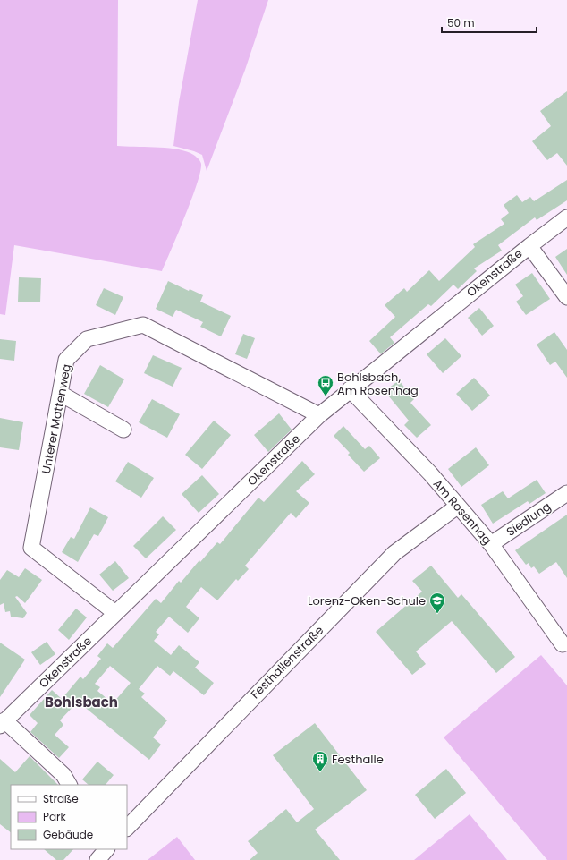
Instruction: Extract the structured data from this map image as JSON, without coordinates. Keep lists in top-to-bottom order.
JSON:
{
  "streets": {
    "street": [
      "Okenstraße",
      "Unterer Mattenweg",
      "Am Rosenhag",
      "Siedlung",
      "Festhallenstraße"
    ]
  },
  "crossings": [
    ["Okenstraße", "Unterer Mattenweg"],
    ["Okenstraße", "Am Rosenhag"],
    ["Am Rosenhag", "Siedlung"],
    ["Am Rosenhag", "Festhallenstraße"]
  ],
  "districts": ["Bohlsbach"],
  "places": {
    "bus stop": ["Bohlsbach, Am Rosenhag"],
    "school or university": ["Lorenz-Oken-Schule"],
    "building": ["Festhalle"]
  },
  "legend": ["Straße", "Park", "Gebäude"],
  "scale_bar": "50 m"
}
